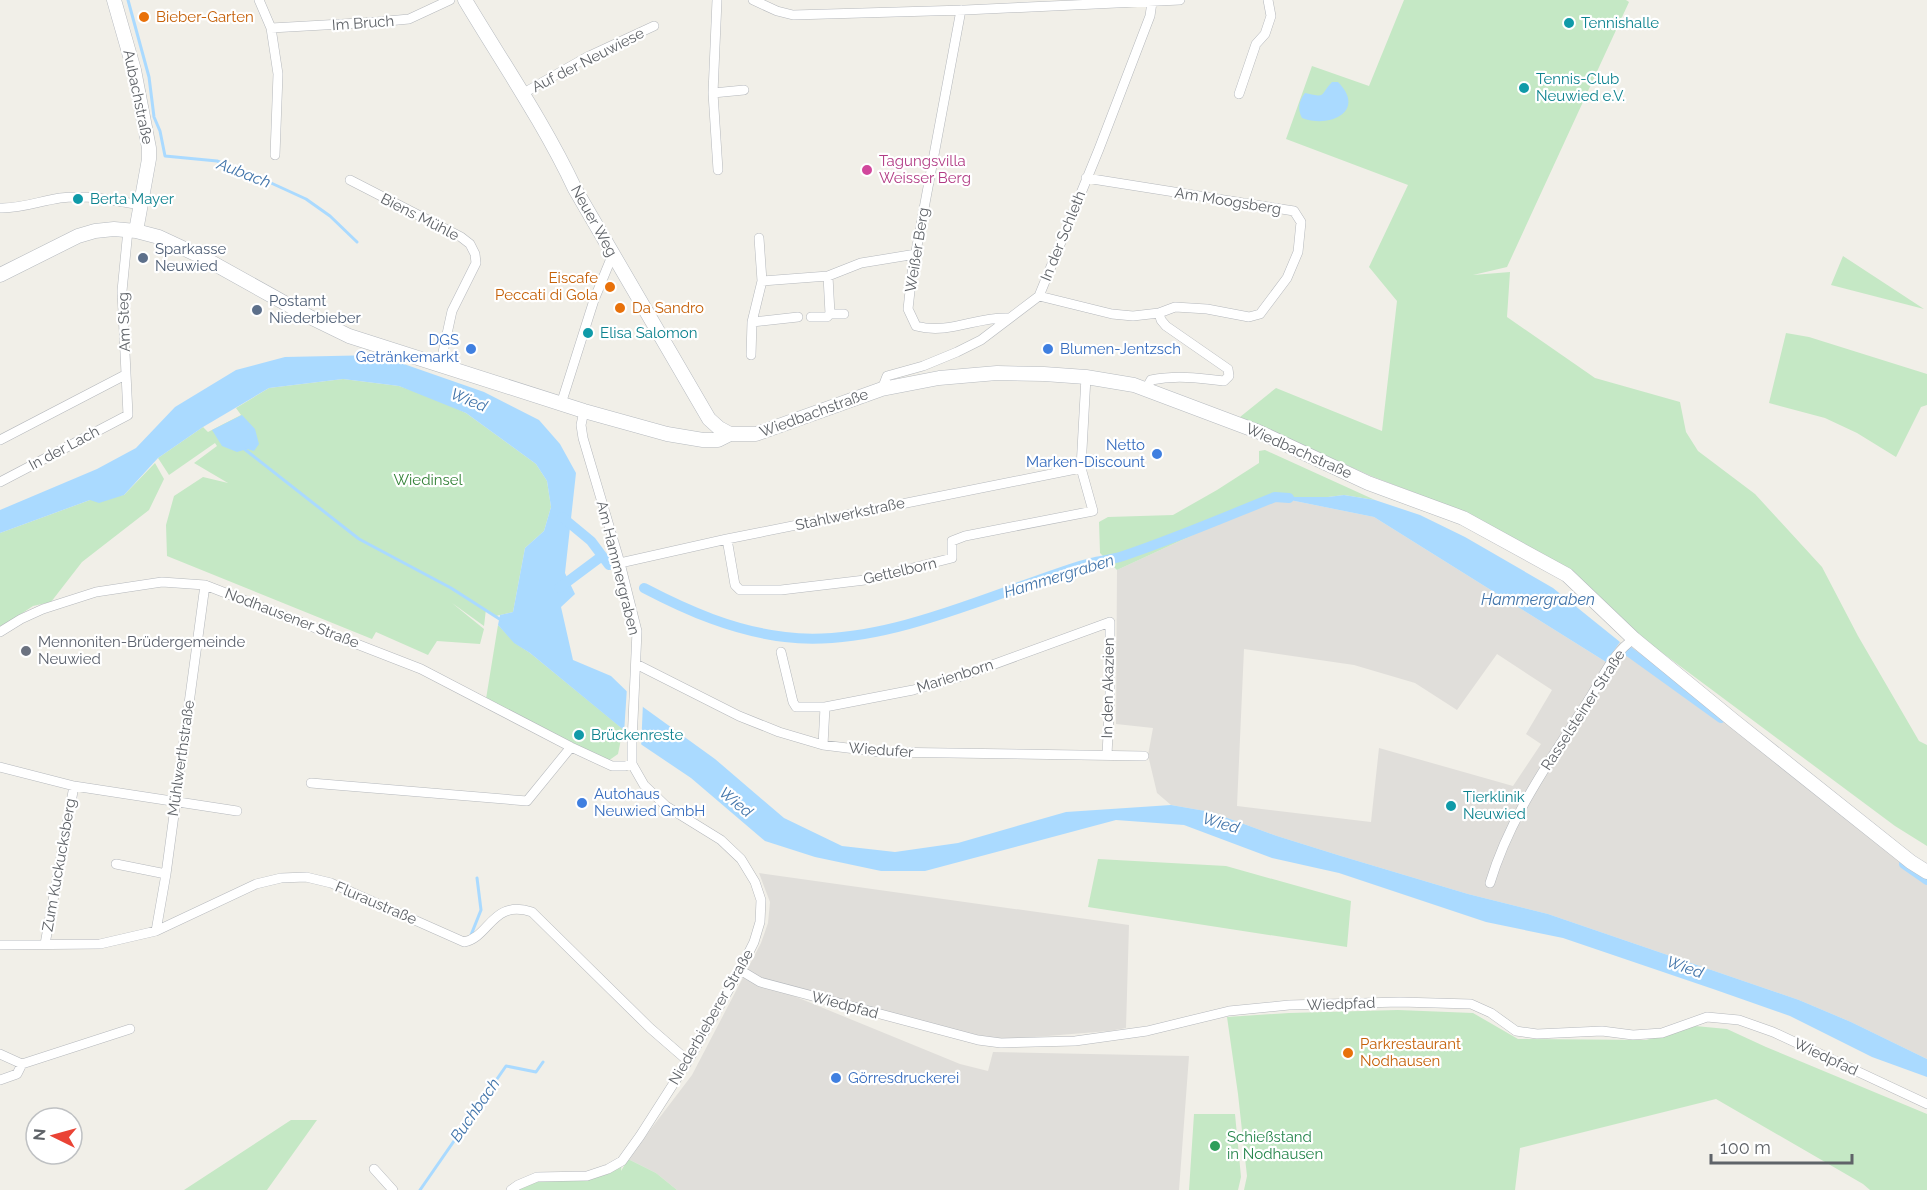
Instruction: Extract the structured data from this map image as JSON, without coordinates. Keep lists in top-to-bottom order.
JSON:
{
  "streets": {
    "main road": ["Aubachstraße", "Neuer Weg", "Wiedbachstraße"],
    "street": [
      "Im Bruch",
      "Auf der Neuwiese",
      "Am Moogsberg",
      "Biens Mühle",
      "In der Schleth",
      "Weißer Berg",
      "Am Steg",
      "In der Lach",
      "Stahlwerkstraße",
      "Am Hammergraben",
      "Gettelborn",
      "Nodhausener Straße",
      "Marienborn",
      "In den Akazien",
      "Rasselsteiner Straße",
      "Wiedufer",
      "Mühlwerthstraße",
      "Zum Kuckucksberg",
      "Fluraustraße",
      "Wiedpfad",
      "Niederbieberer Straße"
    ]
  },
  "crossings": [
    ["Auf der Neuwiese", "Neuer Weg"],
    ["Aubachstraße", "Am Steg"],
    ["Aubachstraße", "Wiedbachstraße"],
    ["Am Moogsberg", "In der Schleth"],
    ["Biens Mühle", "Wiedbachstraße"],
    ["Neuer Weg", "Wiedbachstraße"],
    ["In der Schleth", "Weißer Berg"],
    ["In der Schleth", "Wiedbachstraße"],
    ["Am Steg", "Wiedbachstraße"],
    ["Am Steg", "In der Lach"],
    ["Wiedbachstraße", "Am Hammergraben"],
    ["Wiedbachstraße", "Rasselsteiner Straße"],
    ["Stahlwerkstraße", "Am Hammergraben"],
    ["Stahlwerkstraße", "Gettelborn"],
    ["Am Hammergraben", "Nodhausener Straße"],
    ["Am Hammergraben", "Wiedufer"],
    ["Am Hammergraben", "Niederbieberer Straße"],
    ["Nodhausener Straße", "Mühlwerthstraße"],
    ["Nodhausener Straße", "Niederbieberer Straße"],
    ["Marienborn", "In den Akazien"],
    ["In den Akazien", "Wiedufer"],
    ["Mühlwerthstraße", "Fluraustraße"],
    ["Zum Kuckucksberg", "Fluraustraße"],
    ["Fluraustraße", "Niederbieberer Straße"],
    ["Wiedpfad", "Niederbieberer Straße"]
  ],
  "water": [
    "Aubach",
    "Wied",
    "Hammergraben",
    "Buchbach"
  ],
  "parks": ["Wiedinsel"],
  "places": [
    "Bieber-Garten",
    "Tennishalle",
    "Tennis-Club Neuwied e.V.",
    "Tagungsvilla Weisser Berg",
    "Berta Mayer",
    "Sparkasse Neuwied",
    "Eiscafe Peccati di Gola",
    "Da Sandro",
    "Postamt Niederbieber",
    "Elisa Salomon",
    "DGS Getränkemarkt",
    "Blumen-Jentzsch",
    "Netto Marken-Discount",
    "Mennoniten-Brüdergemeinde Neuwied",
    "Brückenreste",
    "Autohaus Neuwied GmbH",
    "Tierklinik Neuwied",
    "Parkrestaurant Nodhausen",
    "Görresdruckerei",
    "Schießstand in Nodhausen"
  ],
  "scale_bar": "100 m",
  "north": "left"
}
